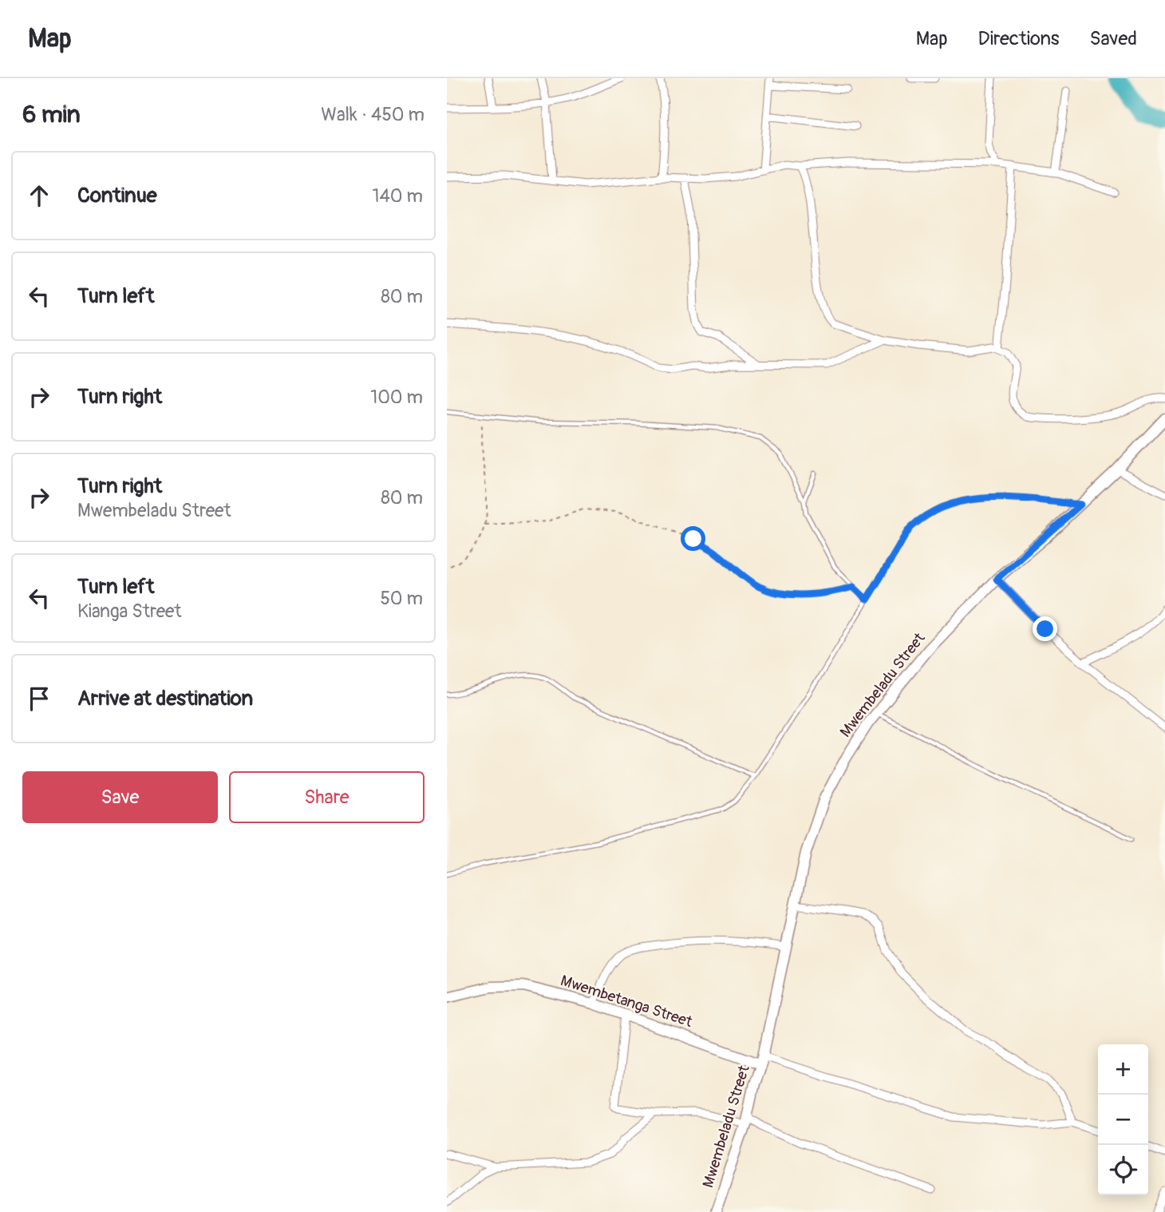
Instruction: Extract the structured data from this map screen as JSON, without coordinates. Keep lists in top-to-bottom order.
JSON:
{
  "streets": {
    "street": ["Mwembeladu Street", "Mwembetanga Street"]
  },
  "crossings": [
    ["Mwembeladu Street", "Mwembetanga Street"]
  ],
  "page": {
    "header": "Map",
    "nav": ["Map", "Directions", "Saved"],
    "heading": ["6 min", "Walk · 450 m"],
    "list": [
      ["Continue", "140 m"],
      ["Turn left", "80 m"],
      ["Turn right", "100 m"],
      ["Turn right", "Mwembeladu Street", "80 m"],
      ["Turn left", "Kianga Street", "50 m"],
      "Arrive at destination"
    ],
    "buttons": ["Save", "Share"],
    "map_buttons": ["+", "−"]
  }
}
